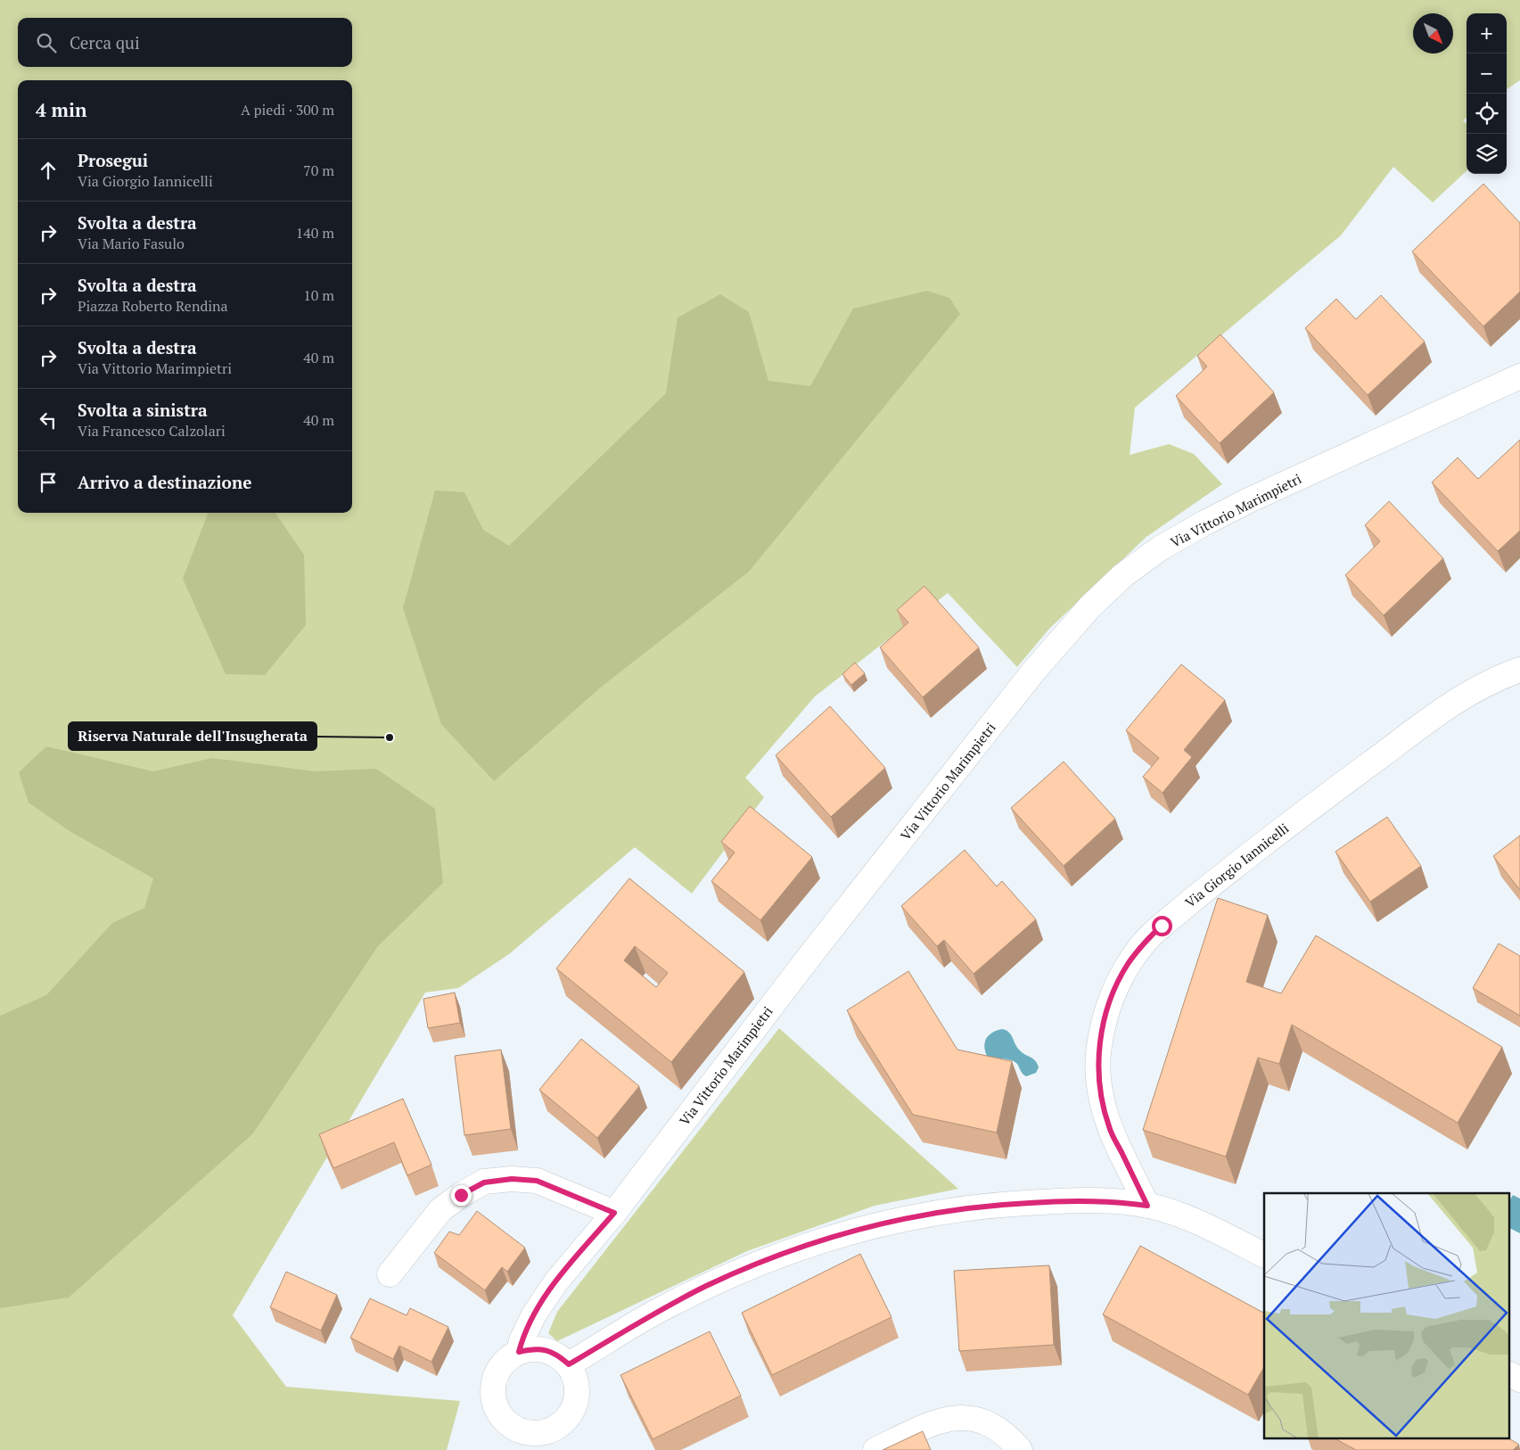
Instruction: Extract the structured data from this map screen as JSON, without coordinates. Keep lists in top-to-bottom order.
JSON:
{
  "streets": {
    "street": ["Via Vittorio Marimpietri", "Via Giorgio Iannicelli"]
  },
  "places": ["Riserva Naturale dell'Insugherata"],
  "north": "bottom right",
  "page": {
    "map_buttons": ["+", "−"],
    "search": "Cerca qui",
    "heading": ["4 min", "A piedi · 300 m"],
    "list": [
      ["Prosegui", "Via Giorgio Iannicelli", "70 m"],
      ["Svolta a destra", "Via Mario Fasulo", "140 m"],
      ["Svolta a destra", "Piazza Roberto Rendina", "10 m"],
      ["Svolta a destra", "Via Vittorio Marimpietri", "40 m"],
      ["Svolta a sinistra", "Via Francesco Calzolari", "40 m"],
      "Arrivo a destinazione"
    ]
  }
}
